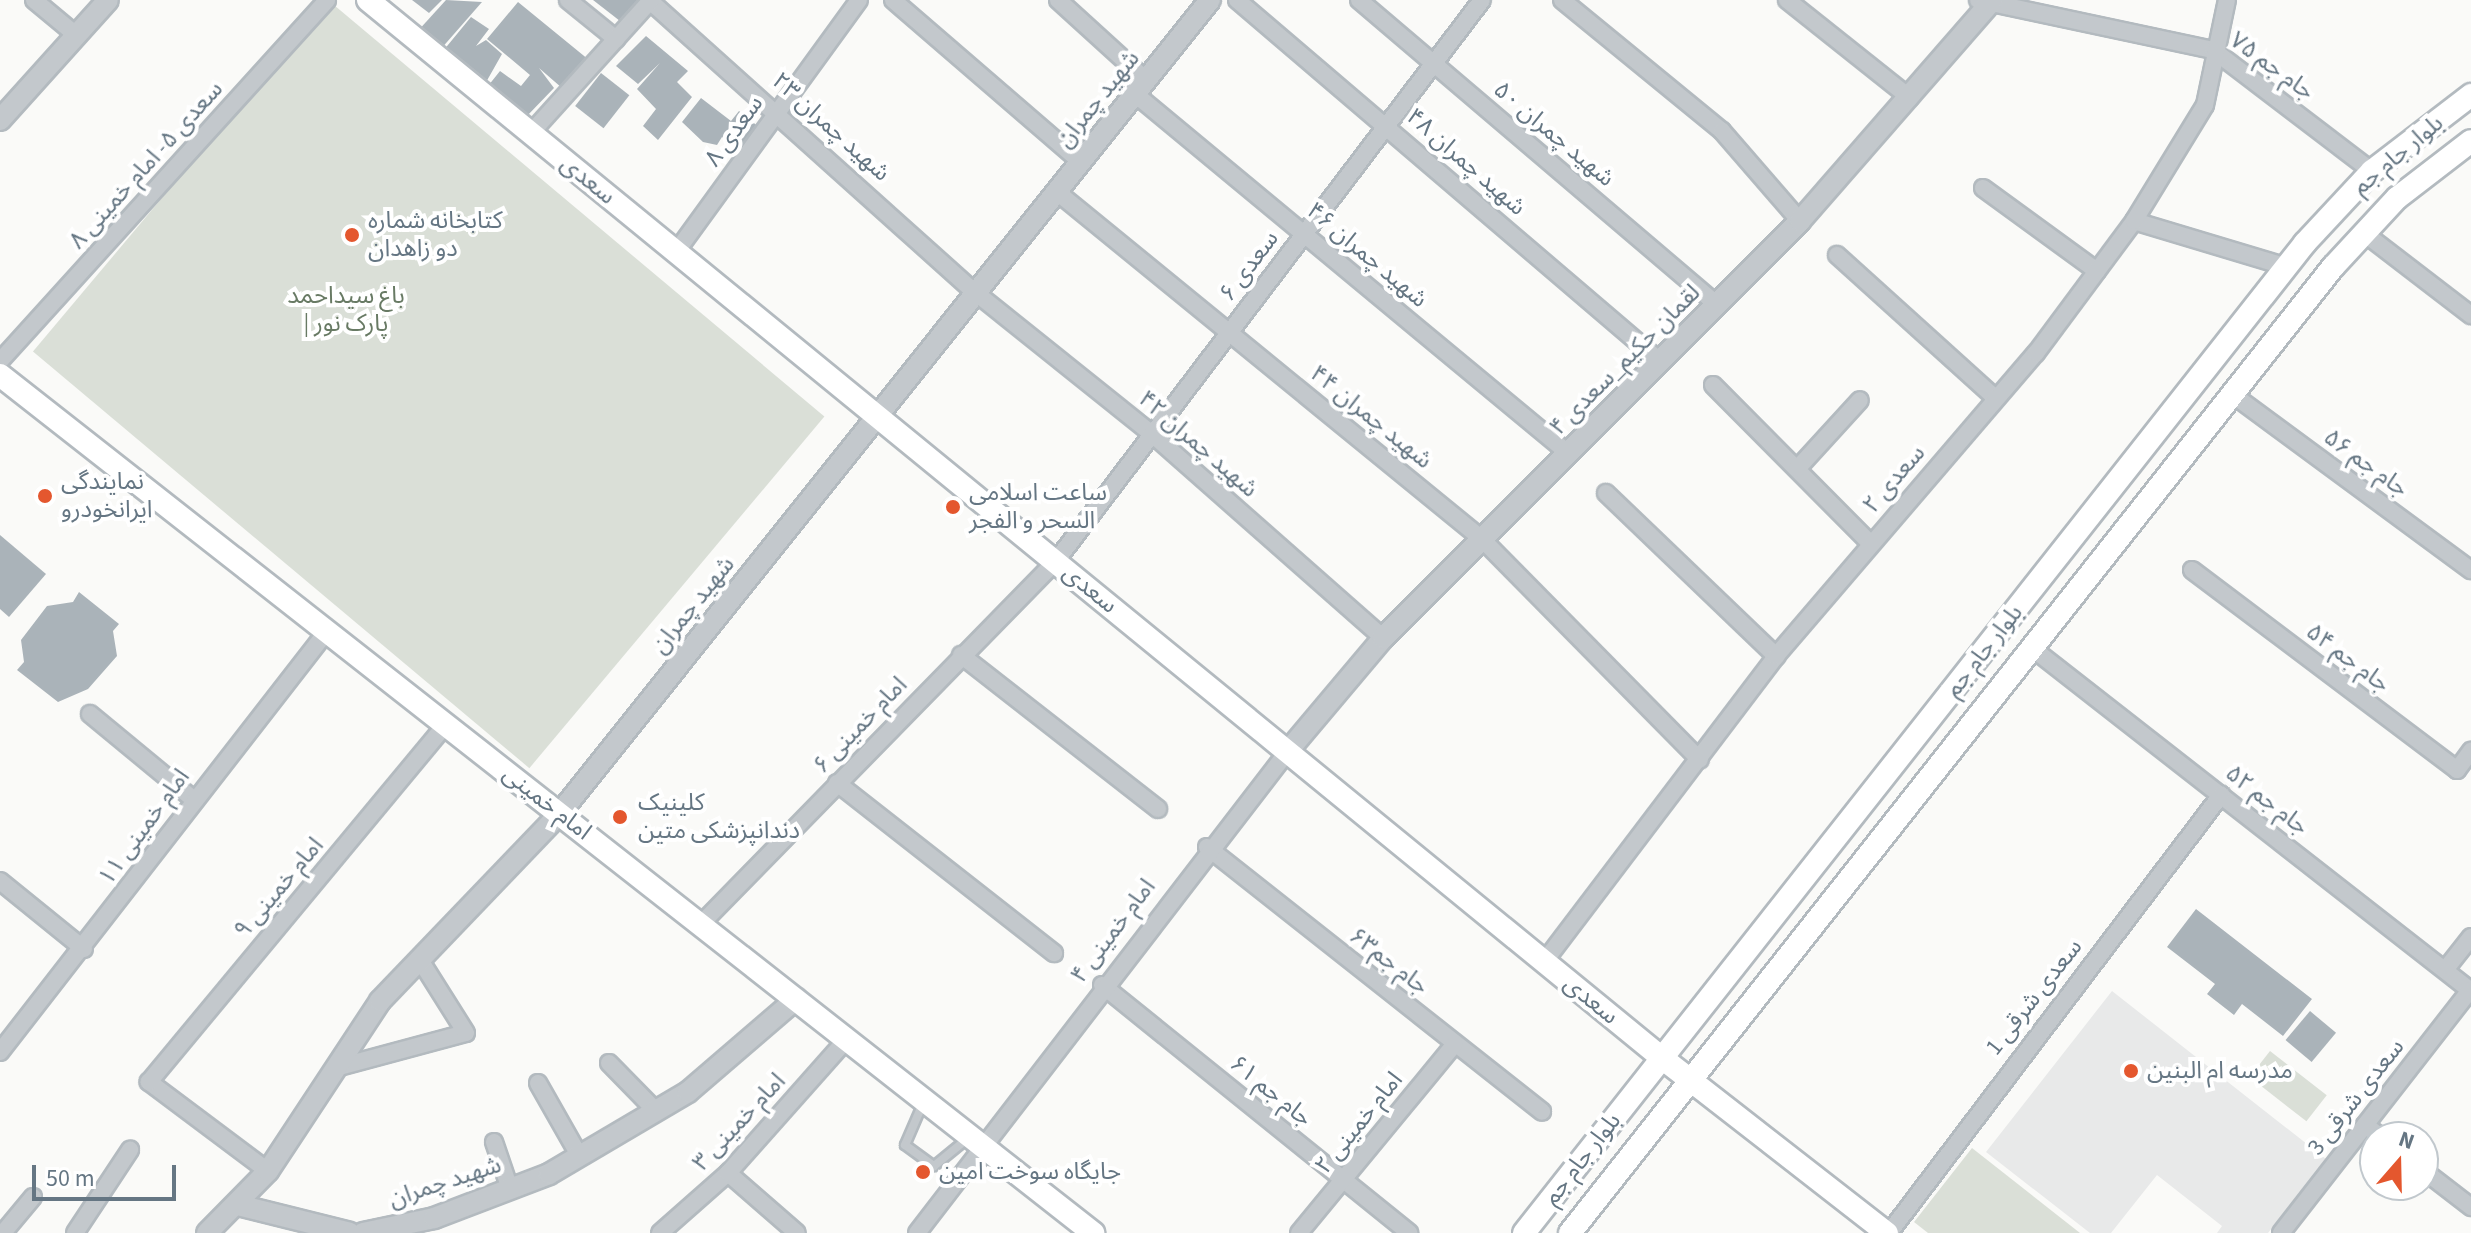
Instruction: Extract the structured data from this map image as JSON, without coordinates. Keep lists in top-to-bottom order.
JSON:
{
  "streets": {
    "main road": ["بلوار جام جم", "سعدی", "امام خمینی"],
    "street": [
      "جام جم ۷۵",
      "شهید چمران",
      "شهید چمران ۲۳",
      "سعدی ۸",
      "شهید چمران ۵۰",
      "شهید چمران ۴۸",
      "سعدی ۵- امام خمینی ۸",
      "شهید چمران ۴۶",
      "سعدی ۶",
      "لقمان حکیم_سعدی ۴",
      "شهید چمران ۴۴",
      "شهید چمران ۴۲",
      "جام جم ۵۶",
      "سعدی ۲",
      "جام جم ۵۴",
      "امام خمینی ۶",
      "جام جم ۵۲",
      "امام خمینی ۱۱",
      "امام خمینی ۹",
      "امام خمینی ۴",
      "جام جم۶۳",
      "سعدی شرقی 1",
      "جام جم ۶۱",
      "سعدی شرقی 3",
      "امام خمینی ۳",
      "امام خمینی ۲"
    ]
  },
  "crossings": [
    ["جام جم ۷۵", "بلوار جام جم"],
    ["جام جم ۷۵", "لقمان حکیم_سعدی ۴"],
    ["جام جم ۷۵", "سعدی ۲"],
    ["شهید چمران", "شهید چمران ۲۳"],
    ["شهید چمران", "سعدی"],
    ["شهید چمران", "شهید چمران ۴۶"],
    ["شهید چمران", "شهید چمران ۴۴"],
    ["شهید چمران", "شهید چمران ۴۲"],
    ["شهید چمران", "امام خمینی"],
    ["شهید چمران", "امام خمینی ۹"],
    ["شهید چمران ۲۳", "سعدی ۸"],
    ["شهید چمران ۲۳", "شهید چمران ۴۲"],
    ["سعدی ۸", "سعدی"],
    ["شهید چمران ۵۰", "سعدی ۶"],
    ["شهید چمران ۵۰", "لقمان حکیم_سعدی ۴"],
    ["بلوار جام جم", "سعدی"],
    ["بلوار جام جم", "جام جم ۵۶"],
    ["بلوار جام جم", "جام جم ۵۲"],
    ["شهید چمران ۴۸", "سعدی ۶"],
    ["شهید چمران ۴۸", "لقمان حکیم_سعدی ۴"],
    ["سعدی", "سعدی ۶"],
    ["سعدی", "لقمان حکیم_سعدی ۴"],
    ["سعدی", "سعدی ۲"],
    ["سعدی", "امام خمینی ۶"],
    ["سعدی", "امام خمینی ۴"],
    ["شهید چمران ۴۶", "سعدی ۶"],
    ["شهید چمران ۴۶", "لقمان حکیم_سعدی ۴"],
    ["سعدی ۶", "شهید چمران ۴۴"],
    ["سعدی ۶", "شهید چمران ۴۲"],
    ["سعدی ۶", "امام خمینی ۶"],
    ["لقمان حکیم_سعدی ۴", "شهید چمران ۴۴"],
    ["لقمان حکیم_سعدی ۴", "شهید چمران ۴۲"],
    ["لقمان حکیم_سعدی ۴", "امام خمینی ۴"],
    ["شهید چمران ۴۴", "سعدی ۲"],
    ["امام خمینی ۶", "امام خمینی"],
    ["جام جم ۵۲", "سعدی شرقی 1"],
    ["جام جم ۵۲", "سعدی شرقی 3"],
    ["امام خمینی", "امام خمینی ۱۱"],
    ["امام خمینی", "امام خمینی ۹"],
    ["امام خمینی", "امام خمینی ۴"],
    ["امام خمینی", "امام خمینی ۳"],
    ["امام خمینی ۴", "جام جم۶۳"],
    ["امام خمینی ۴", "جام جم ۶۱"],
    ["جام جم۶۳", "امام خمینی ۲"],
    ["جام جم ۶۱", "امام خمینی ۲"]
  ],
  "parks": ["باغ سیداحمد | پارک نور"],
  "places": [
    "کتابخانه شماره دو زاهدان",
    "نمایندگی ایرانخودرو",
    "ساعت اسلامی السحر و الفجر",
    "کلینیک دندانپزشکی متین",
    "مدرسه ام البنین",
    "جایگاه سوخت امین"
  ],
  "scale_bar": "50 m",
  "north": "top"
}
